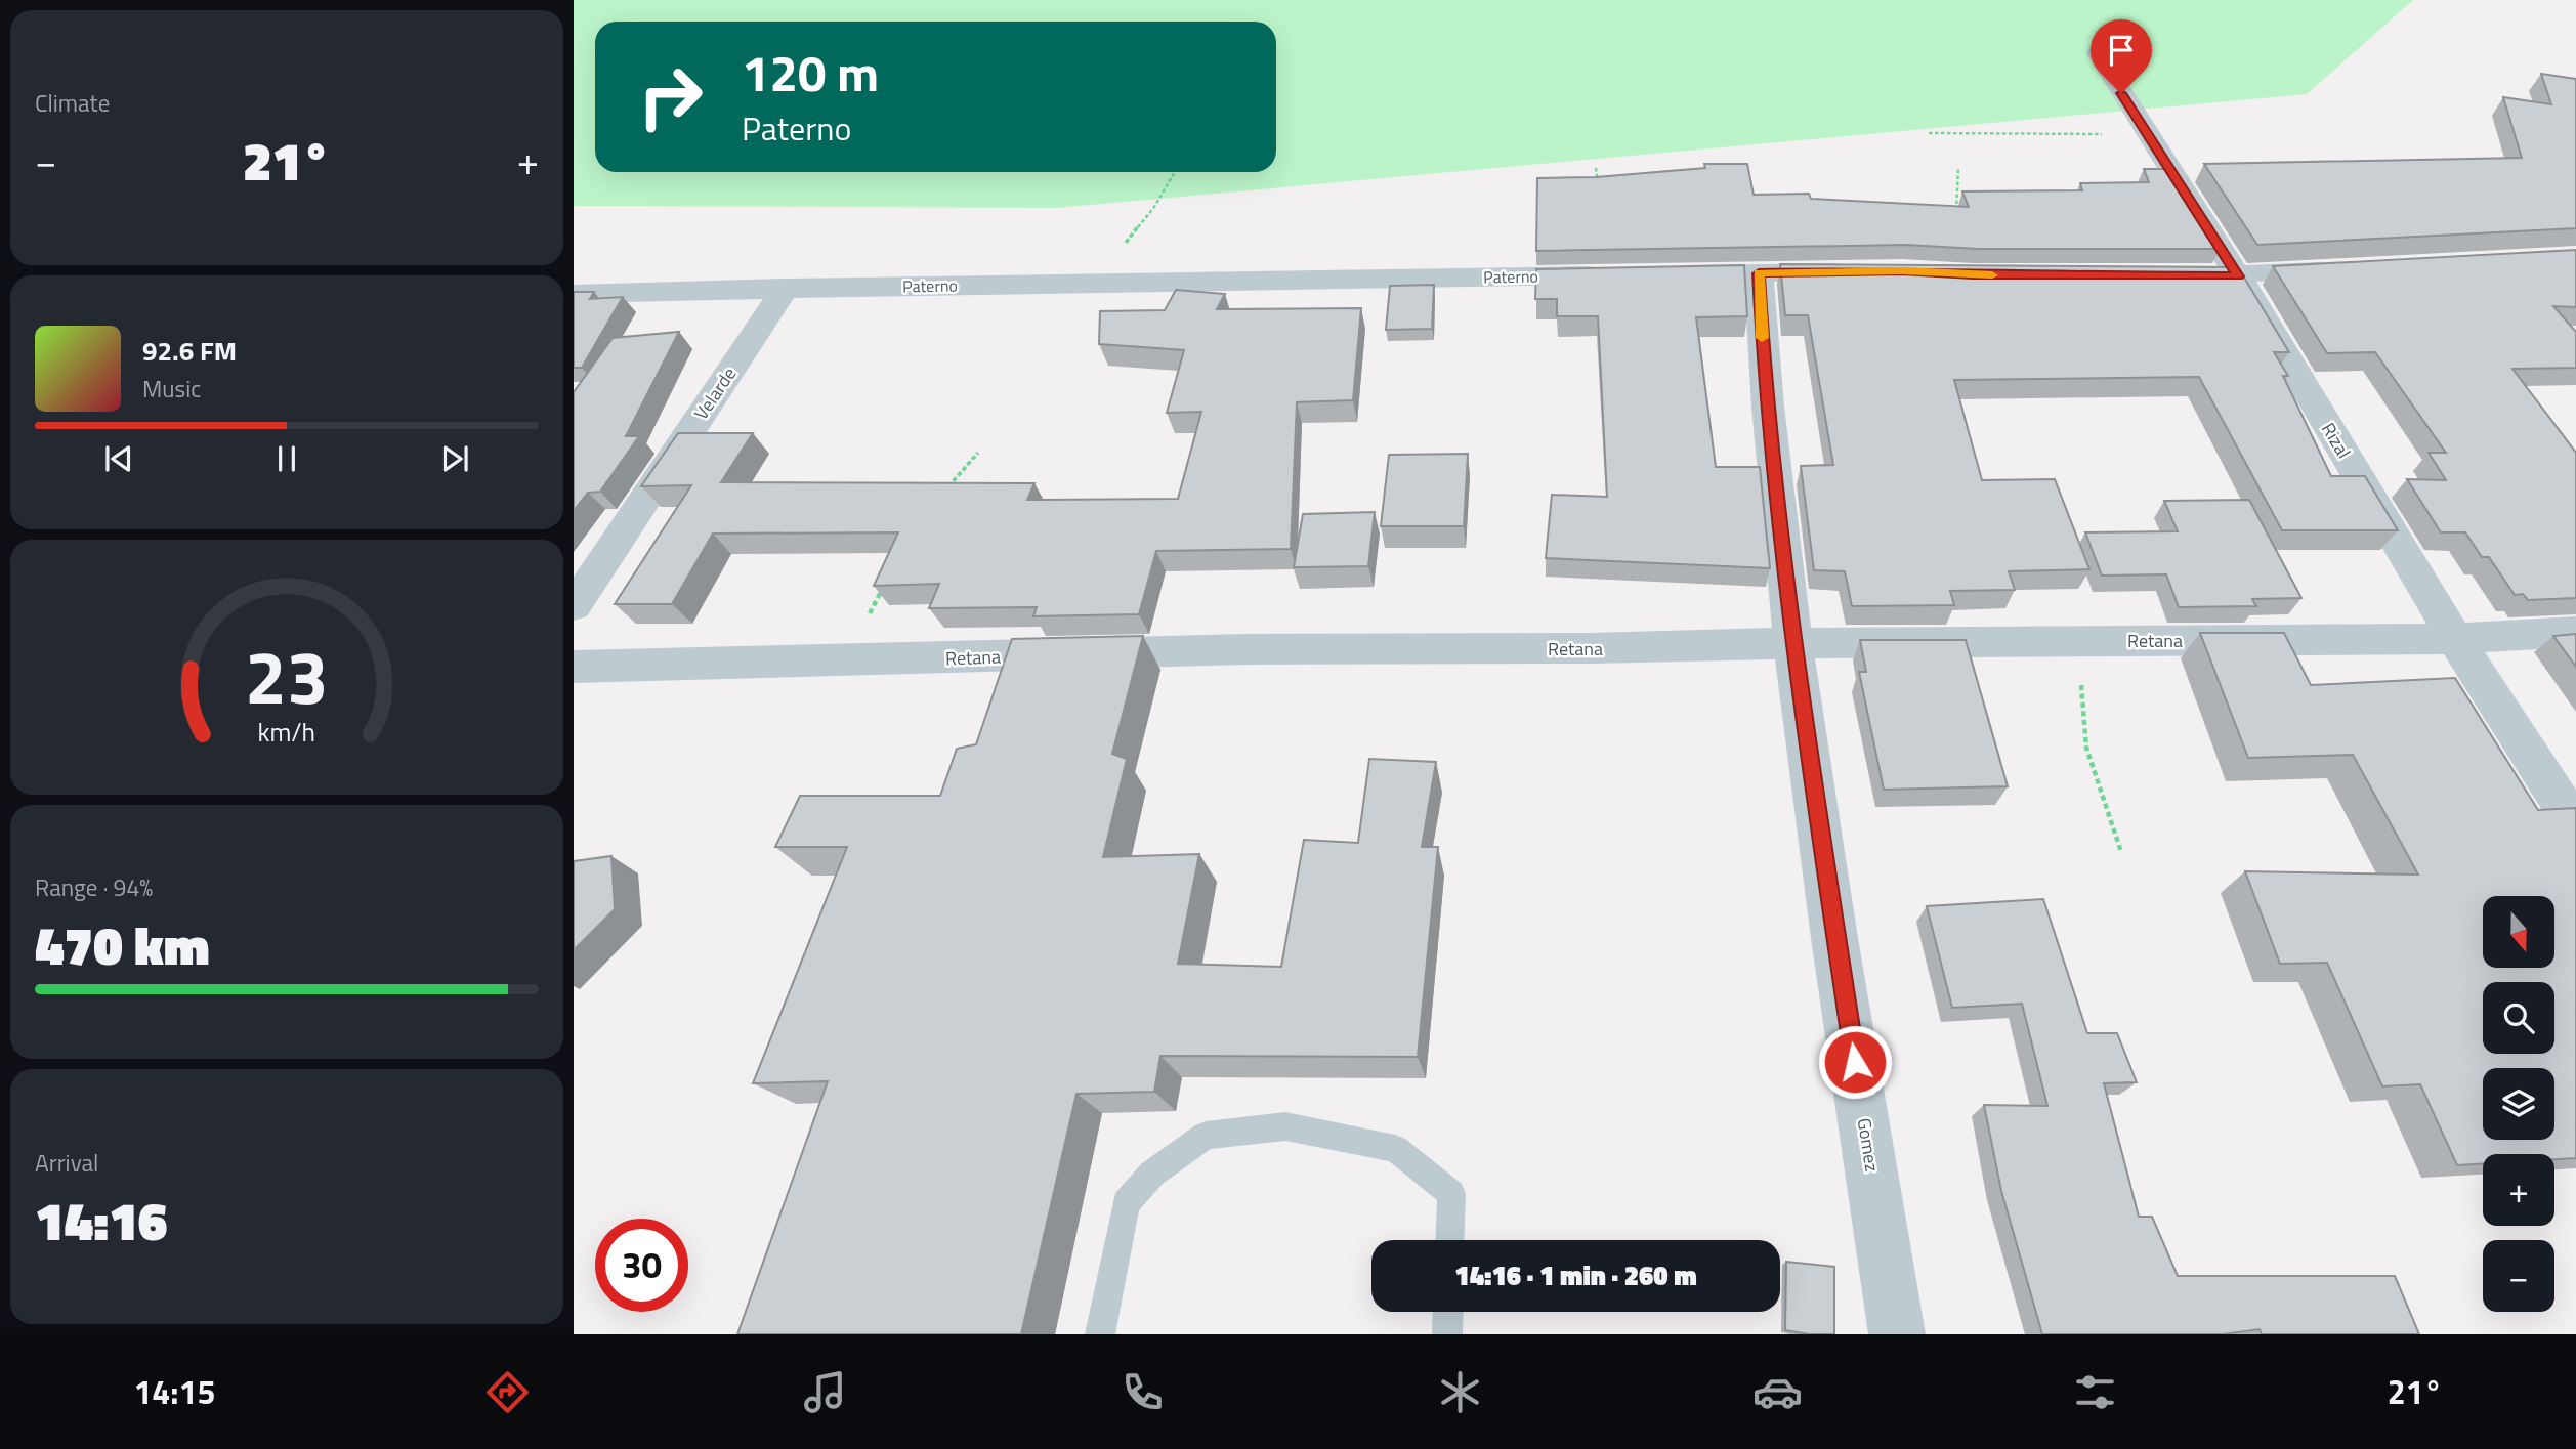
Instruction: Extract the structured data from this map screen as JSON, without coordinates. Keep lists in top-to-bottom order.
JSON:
{
  "streets": {
    "street": [
      "Paterno",
      "Velarde",
      "Rizal",
      "Retana",
      "Gomez"
    ]
  },
  "crossings": [
    ["Paterno", "Velarde"],
    ["Rizal", "Retana"],
    ["Retana", "Gomez"]
  ],
  "north": "bottom",
  "page": {
    "tile": [
      "Climate",
      ["Range · 94%", "470 km"],
      ["Arrival", "14:16"]
    ],
    "turn": ["120 m", "Paterno"],
    "heat": ["−", "21°", "+"],
    "song": ["92.6 FM", "Music"],
    "map_buttons": ["+", "−"],
    "limit": "30",
    "trip": "14:16 · 1 min · 260 m",
    "tabs": ["14:15", "21°"],
    "gauge": ["23", "km/h"]
  }
}
